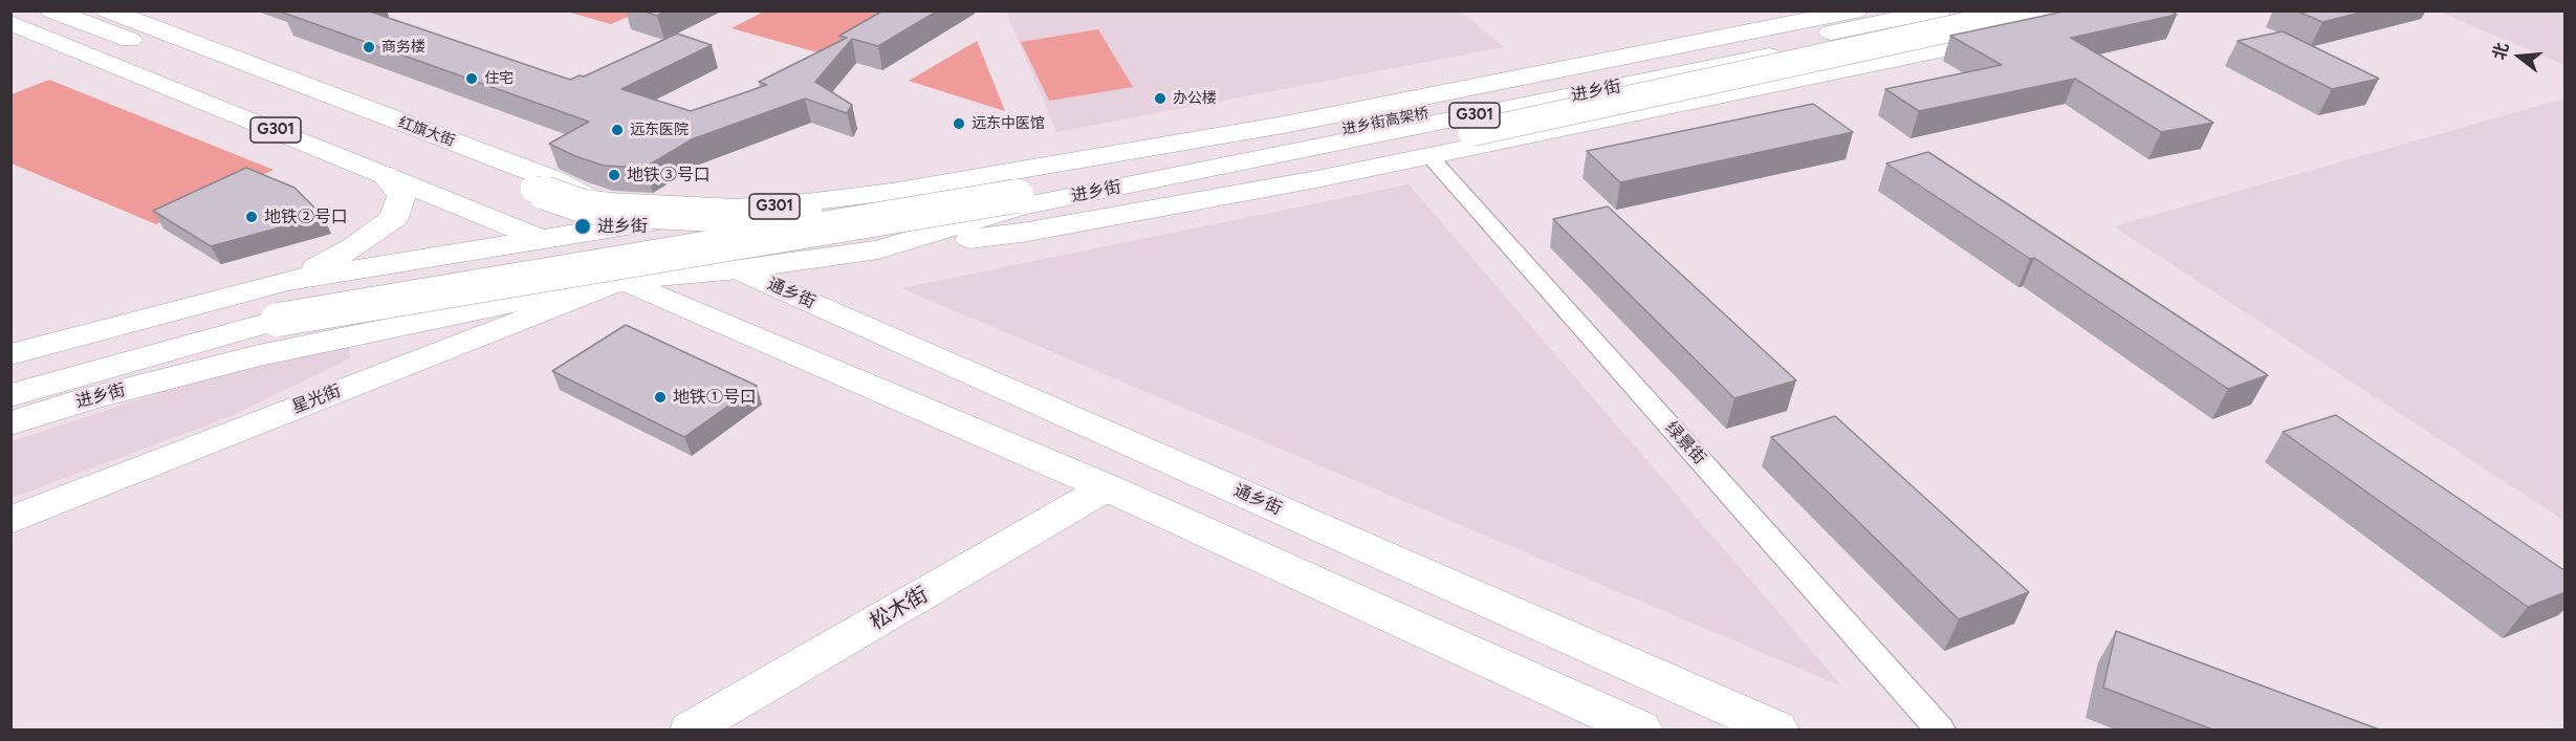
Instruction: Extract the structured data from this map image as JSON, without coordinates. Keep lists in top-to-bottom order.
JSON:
{
  "streets": {
    "main road": [
      "进乡街",
      "G301",
      "进乡街高架桥",
      "红旗大街",
      "通乡街"
    ],
    "street": ["星光街", "绿景街", "松木街"]
  },
  "crossings": [
    ["进乡街", "G301"],
    ["进乡街", "进乡街高架桥"],
    ["进乡街", "红旗大街"],
    ["进乡街", "通乡街"],
    ["进乡街", "星光街"],
    ["G301", "星光街"],
    ["红旗大街", "通乡街"]
  ],
  "places": [
    "商务楼",
    "住宅",
    "办公楼",
    "远东中医馆",
    "远东医院",
    "地铁③号口",
    "地铁②号口",
    "进乡街",
    "地铁①号口"
  ],
  "north": "left"
}
